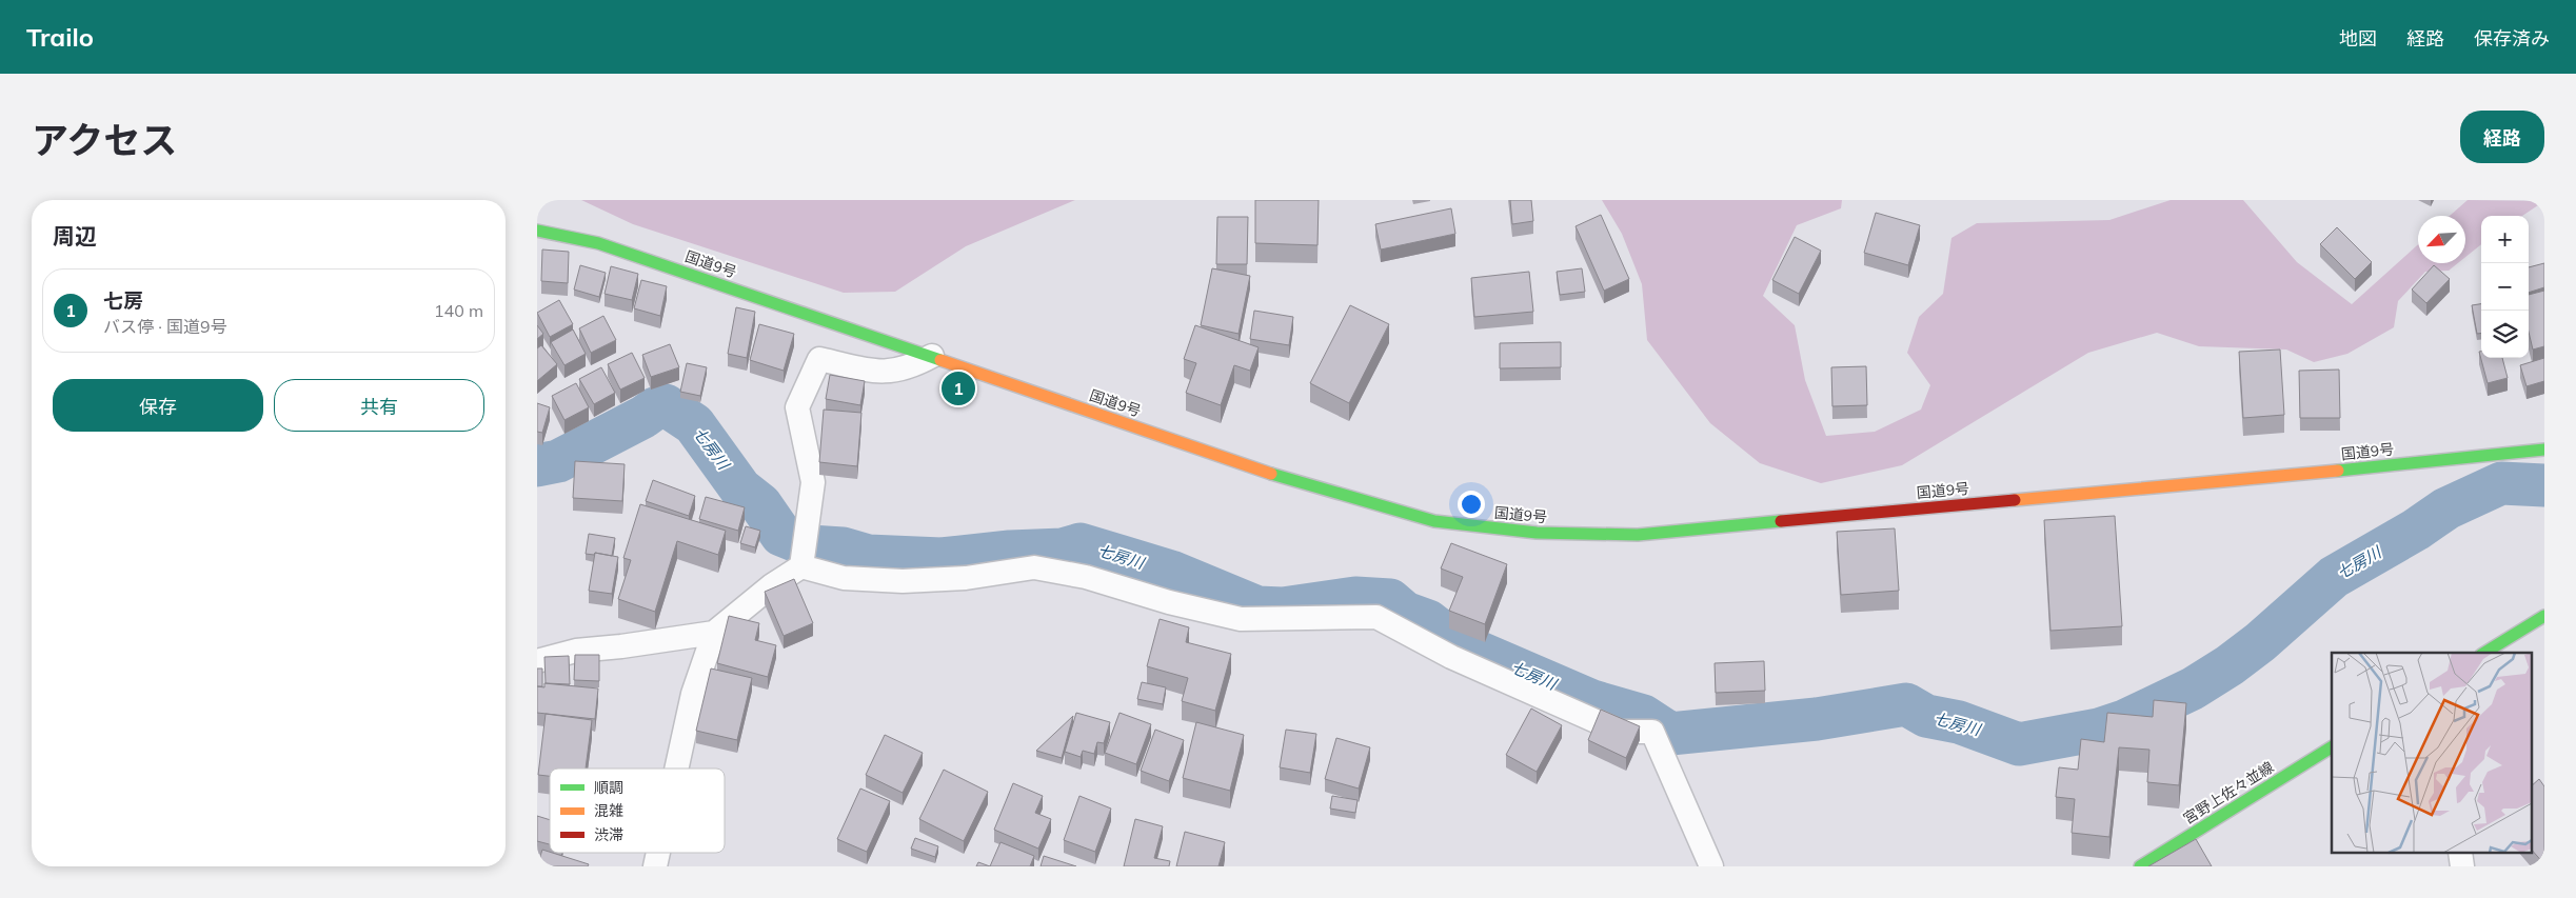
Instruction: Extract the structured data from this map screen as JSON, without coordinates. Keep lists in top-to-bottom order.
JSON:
{
  "streets": {
    "main road": ["国道9号", "宮野上佐々並線"]
  },
  "water": ["七房川"],
  "legend": ["順調", "混雑", "渋滞"],
  "north": "bottom left",
  "page": {
    "header": "Trailo",
    "nav": ["地図", "経路", "保存済み"],
    "title": "アクセス",
    "buttons": [
      "経路",
      ["保存", "共有"]
    ],
    "heading": "周辺",
    "map_buttons": ["+", "−"],
    "list": [
      {
        "mark": "1",
        "name": "七房",
        "note": "バス停 · 国道9号",
        "value": "140 m"
      }
    ],
    "pins": "1"
  }
}
